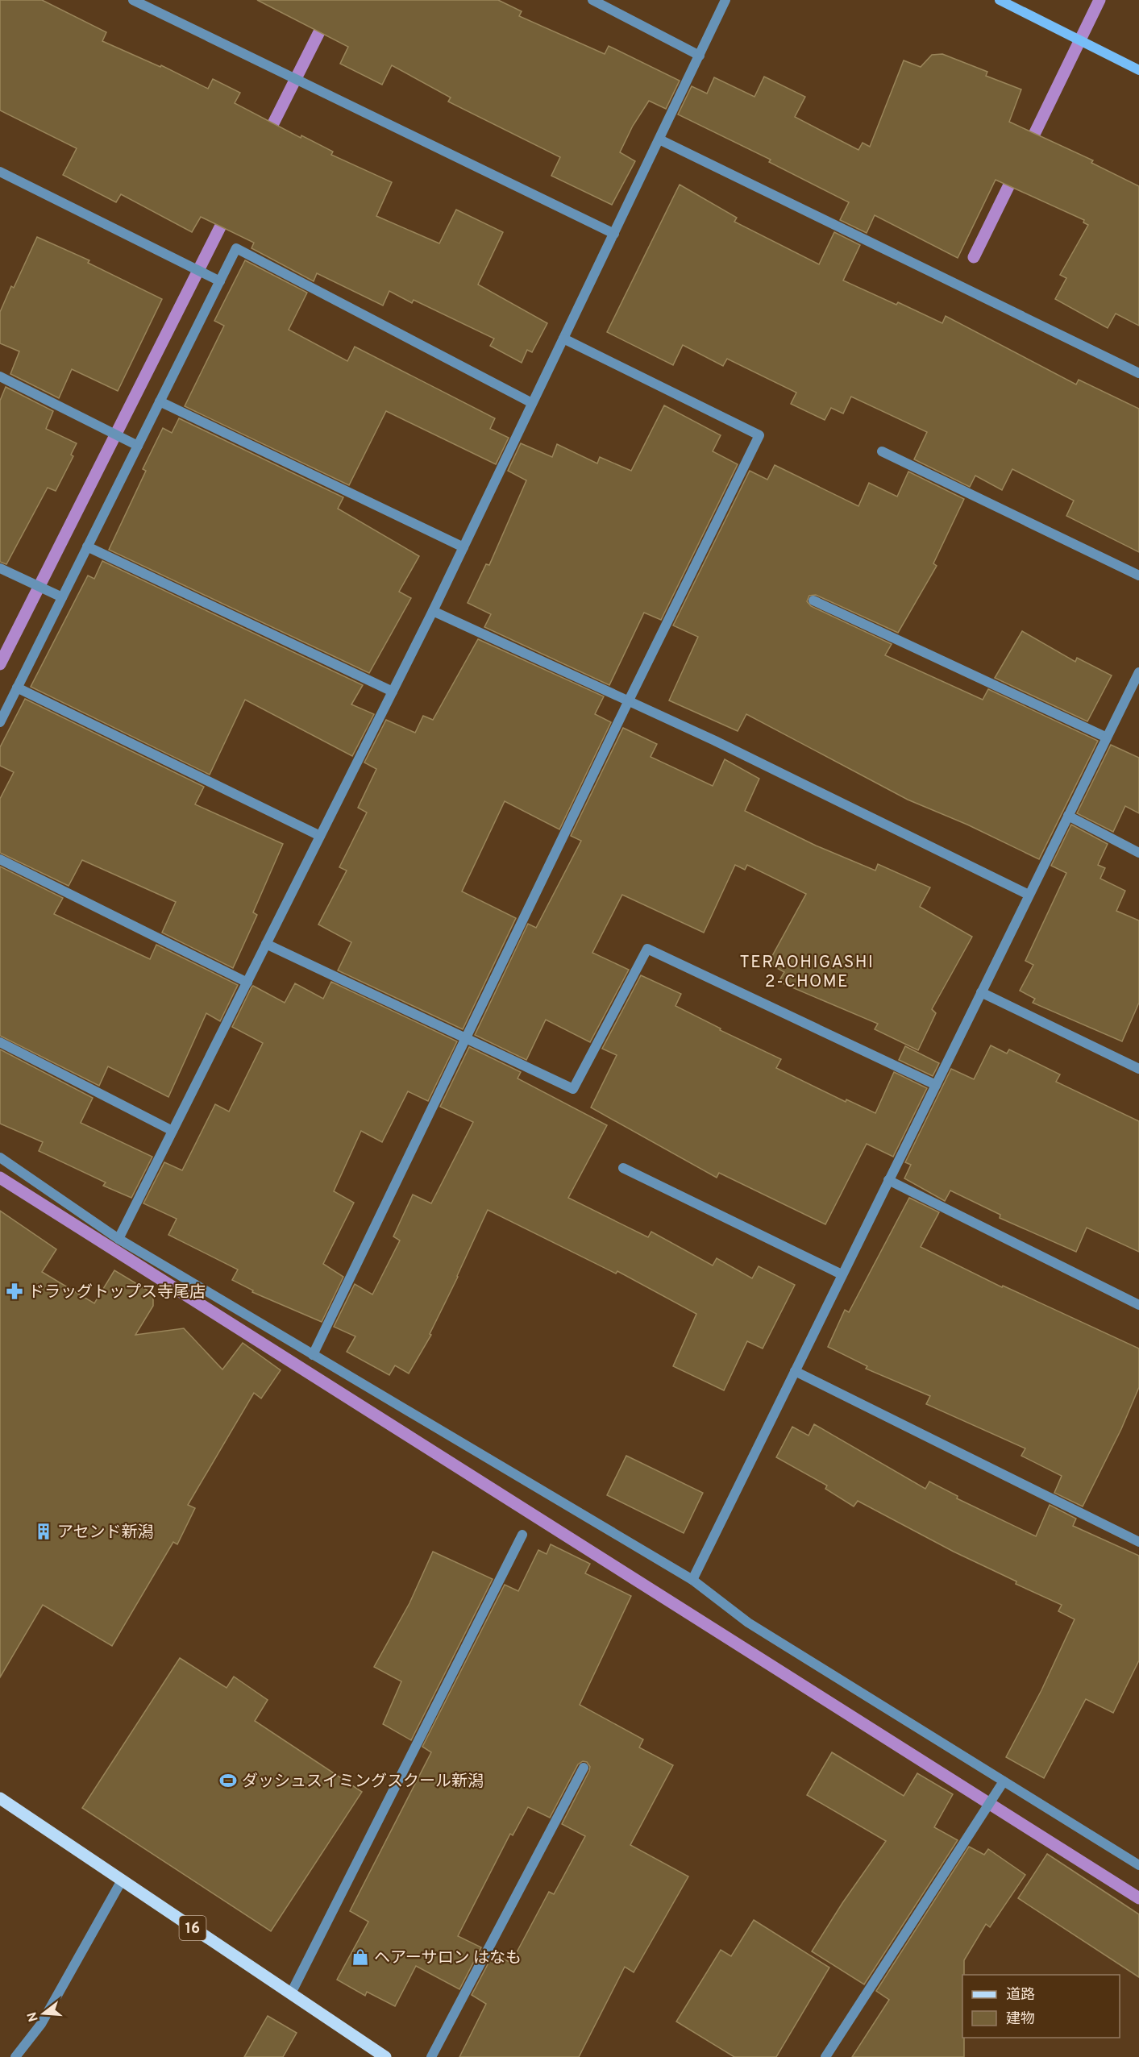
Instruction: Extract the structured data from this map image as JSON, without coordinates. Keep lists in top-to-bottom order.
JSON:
{
  "streets": {
    "main road": ["16"]
  },
  "districts": ["TERAOHIGASHI 2-CHOME"],
  "places": {
    "pharmacy": ["ドラッグトップス寺尾店"],
    "building": ["アセンド新潟"],
    "sports": ["ダッシュスイミングスクール新潟"],
    "shop": ["ヘアーサロン はなも"]
  },
  "legend": ["道路", "建物"],
  "north": "left"
}
